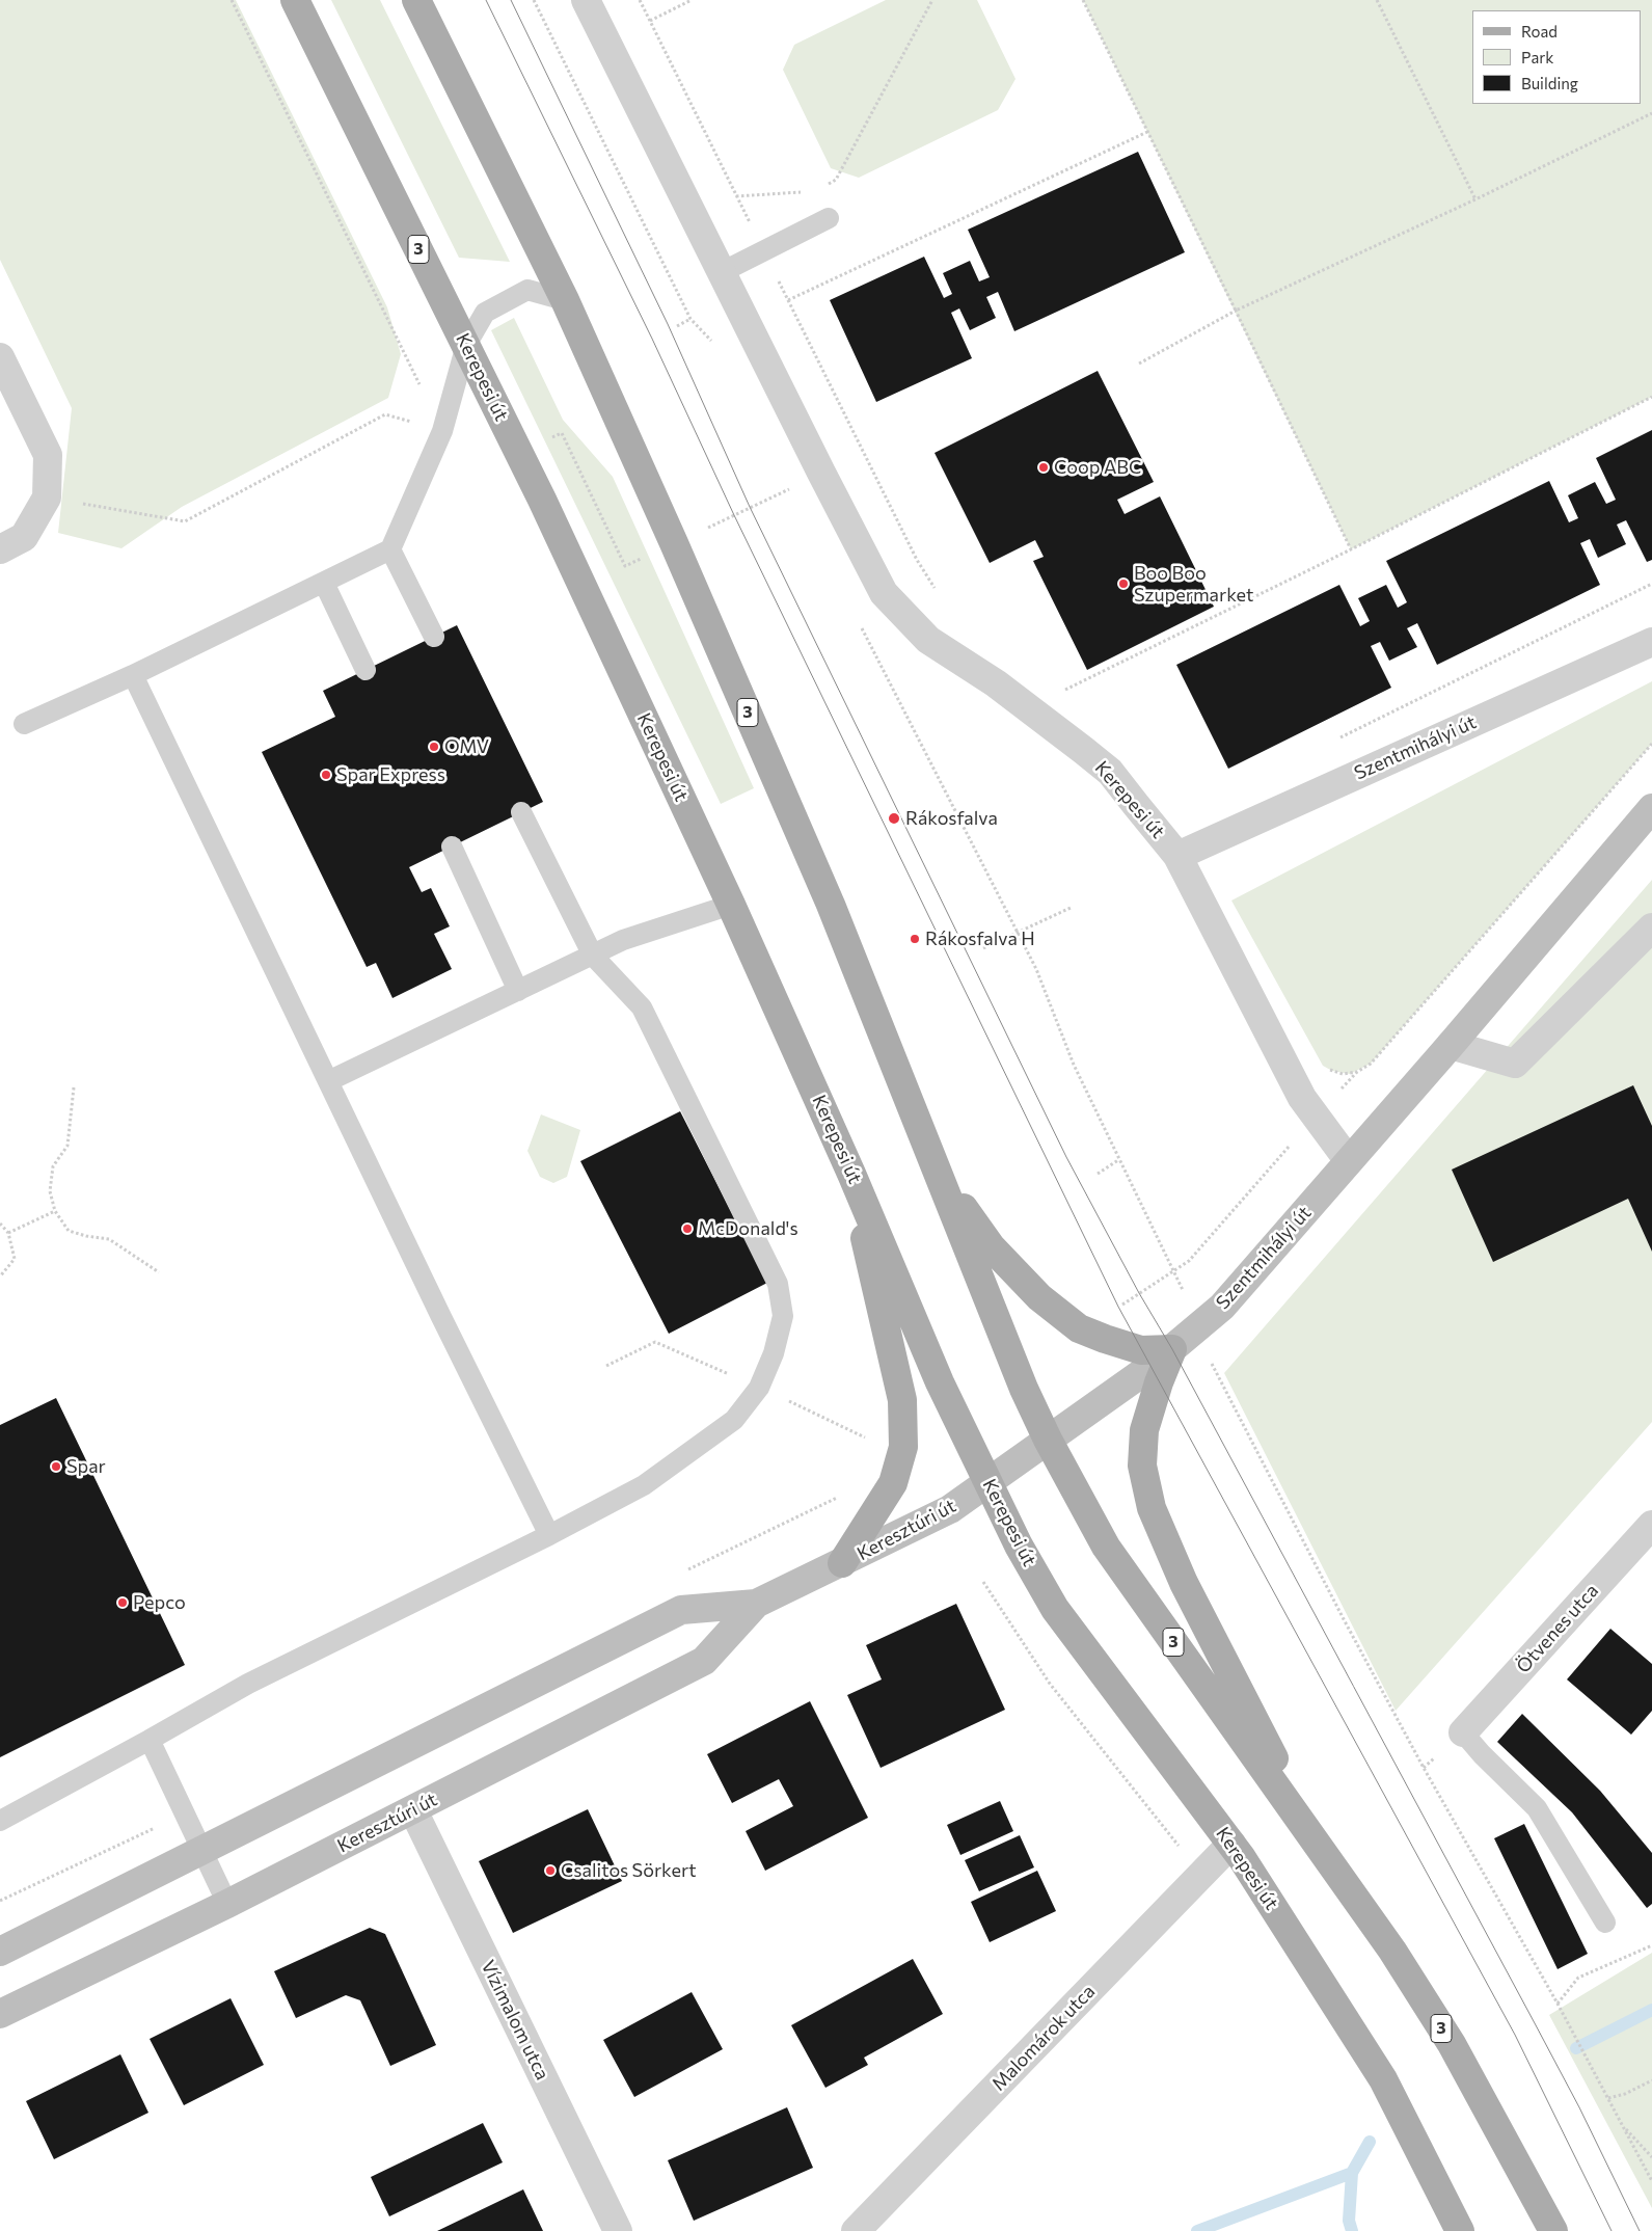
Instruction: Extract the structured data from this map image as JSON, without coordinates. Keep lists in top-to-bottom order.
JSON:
{
  "streets": {
    "main road": [
      "3",
      "Kerepesi út",
      "Szentmihályi út",
      "Keresztúri út"
    ],
    "street": ["Ötvenes utca", "Vízimalom utca", "Malomárok utca"]
  },
  "crossings": [
    ["3", "Szentmihályi út"],
    ["3", "Keresztúri út"],
    ["Kerepesi út", "Szentmihályi út"],
    ["Kerepesi út", "Keresztúri út"],
    ["Kerepesi út", "Malomárok utca"],
    ["Szentmihályi út", "Keresztúri út"],
    ["Keresztúri út", "Vízimalom utca"]
  ],
  "places": [
    "Coop ABC",
    "Boo Boo Szupermarket",
    "OMV",
    "Spar Express",
    "Rákosfalva",
    "Rákosfalva H",
    "McDonald's",
    "Spar",
    "Pepco",
    "Csalitos Sörkert"
  ],
  "legend": ["Road", "Park", "Building"]
}
